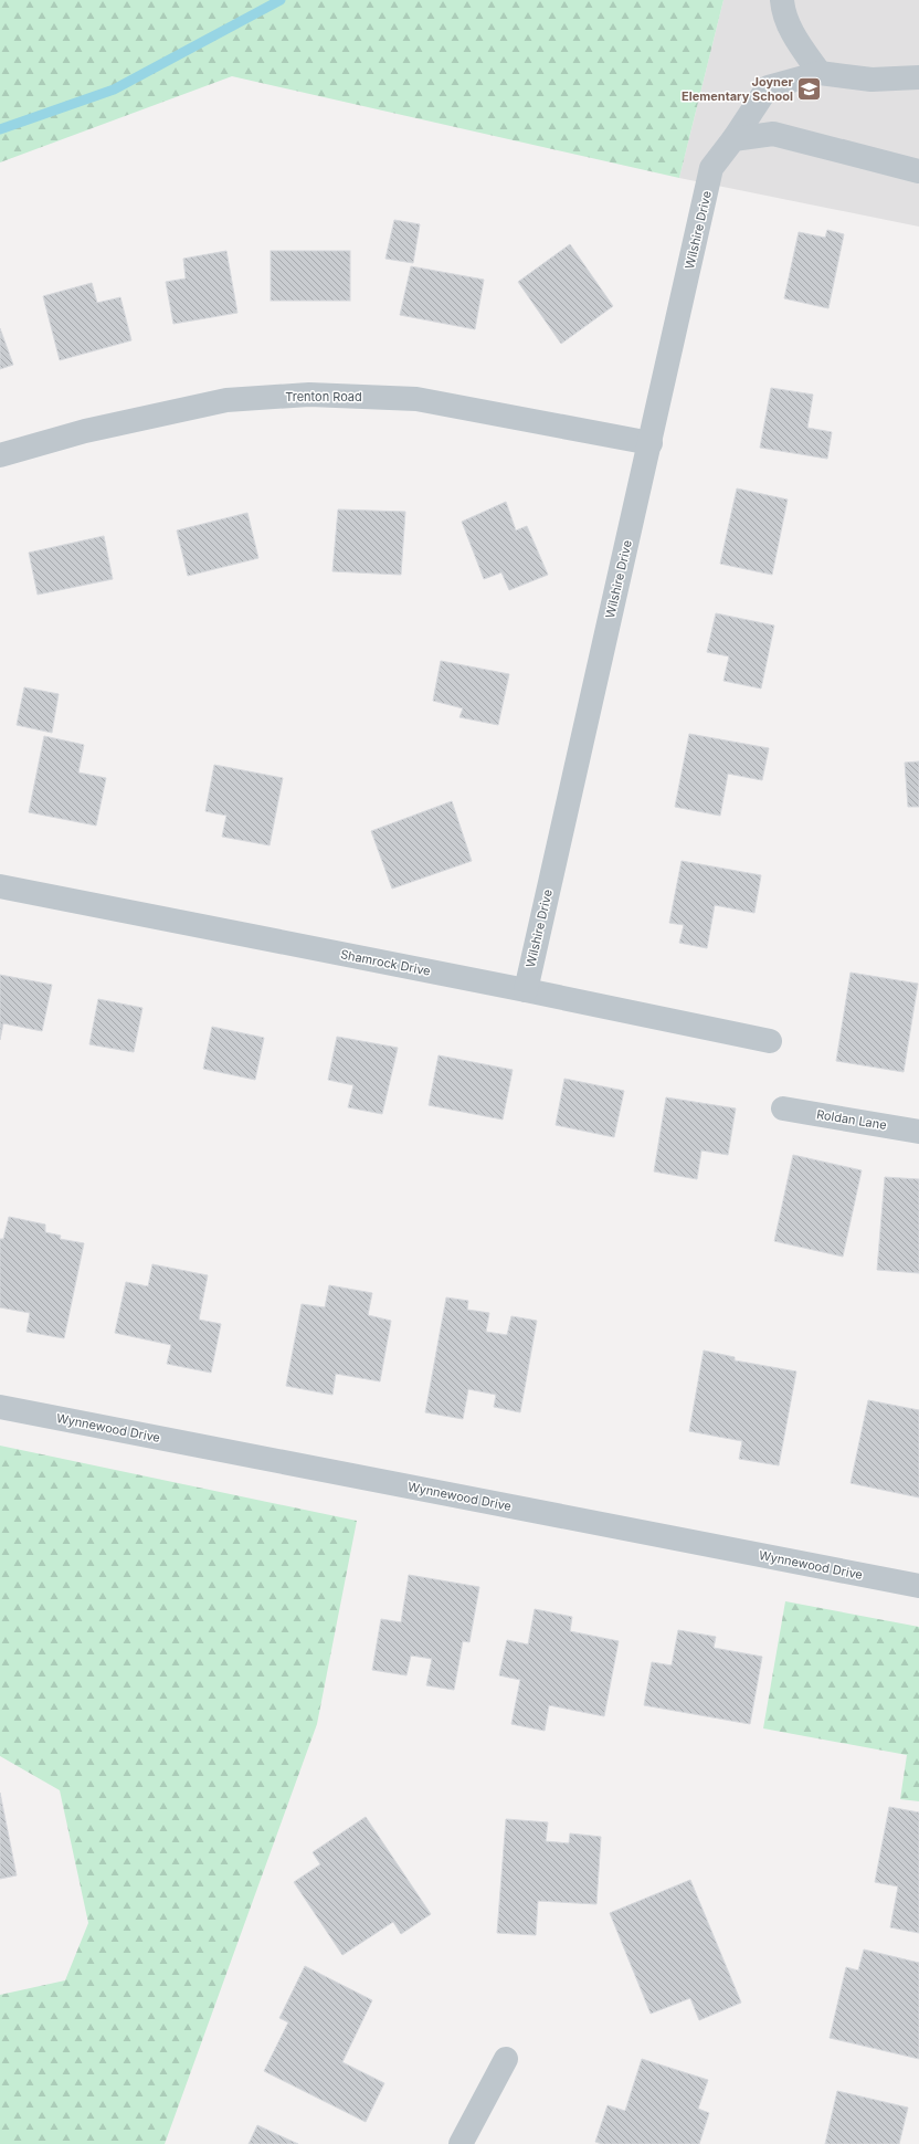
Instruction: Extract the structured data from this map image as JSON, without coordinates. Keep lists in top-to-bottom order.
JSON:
{
  "streets": {
    "street": [
      "Wilshire Drive",
      "Trenton Road",
      "Shamrock Drive",
      "Roldan Lane",
      "Wynnewood Drive"
    ]
  },
  "crossings": [
    ["Wilshire Drive", "Trenton Road"],
    ["Wilshire Drive", "Shamrock Drive"]
  ],
  "places": {
    "school or university": ["Joyner Elementary School"]
  }
}
